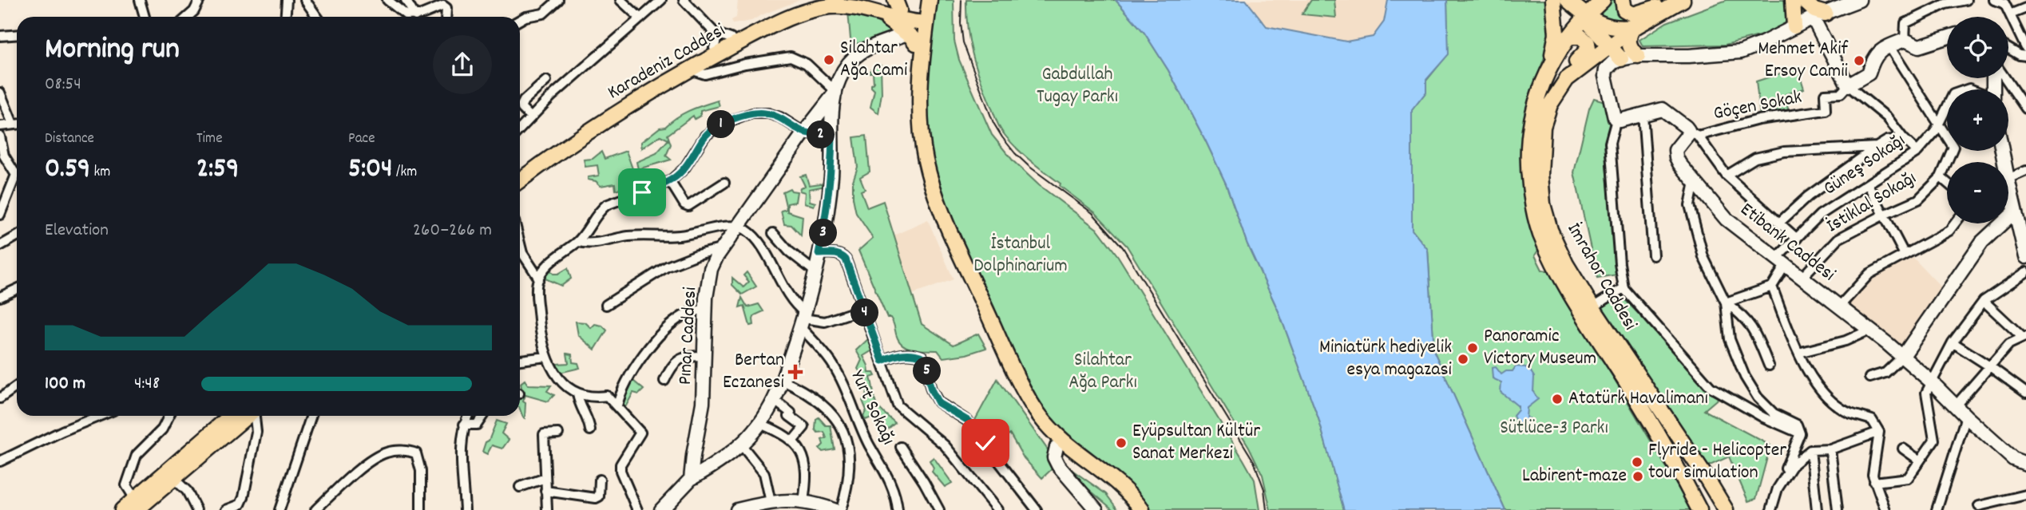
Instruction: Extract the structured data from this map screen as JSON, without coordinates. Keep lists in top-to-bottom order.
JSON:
{
  "streets": {
    "main road": [
      "Karadeniz Caddesi",
      "Etibank Caddesi",
      "İmrahor Caddesi",
      "Pınar Caddesi"
    ],
    "street": [
      "Göçen Sokak",
      "Güneş Sokağı",
      "İstiklal Sokağı",
      "Yurt Sokağı"
    ]
  },
  "crossings": [
    ["Göçen Sokak", "Etibank Caddesi"],
    ["Güneş Sokağı", "İstiklal Sokağı"],
    ["Güneş Sokağı", "Etibank Caddesi"],
    ["İstiklal Sokağı", "Etibank Caddesi"],
    ["Pınar Caddesi", "Yurt Sokağı"]
  ],
  "parks": [
    "Gabdullah Tugay Parkı",
    "İstanbul Dolphinarium",
    "Silahtar Ağa Parkı",
    "Sütlüce-3 Parkı"
  ],
  "places": {
    "other": [
      "Silahtar Ağa Cami",
      "Mehmet Akif Ersoy Camii",
      "Panoramic Victory Museum",
      "Miniatürk hediyelik esya magazasi",
      "Atatürk Havalimanı",
      "Eyüpsultan Kültür Sanat Merkezi",
      "Flyride - Helicopter tour simulation",
      "Labirent-maze"
    ],
    "health": ["Bertan Eczanesi"]
  },
  "page": {
    "map_buttons": ["+", "−"],
    "heading": ["Morning run", "08:54"],
    "pins": [
      "1",
      "2",
      "3",
      "4",
      "5"
    ],
    "stats": [
      ["Distance", "0.59 km"],
      ["Time", "2:59"],
      ["Pace", "5:04 /km"]
    ],
    "chart": ["Elevation", "260–266 m"],
    "list": [
      {
        "name": "100 m",
        "note": "4:48"
      }
    ]
  }
}
